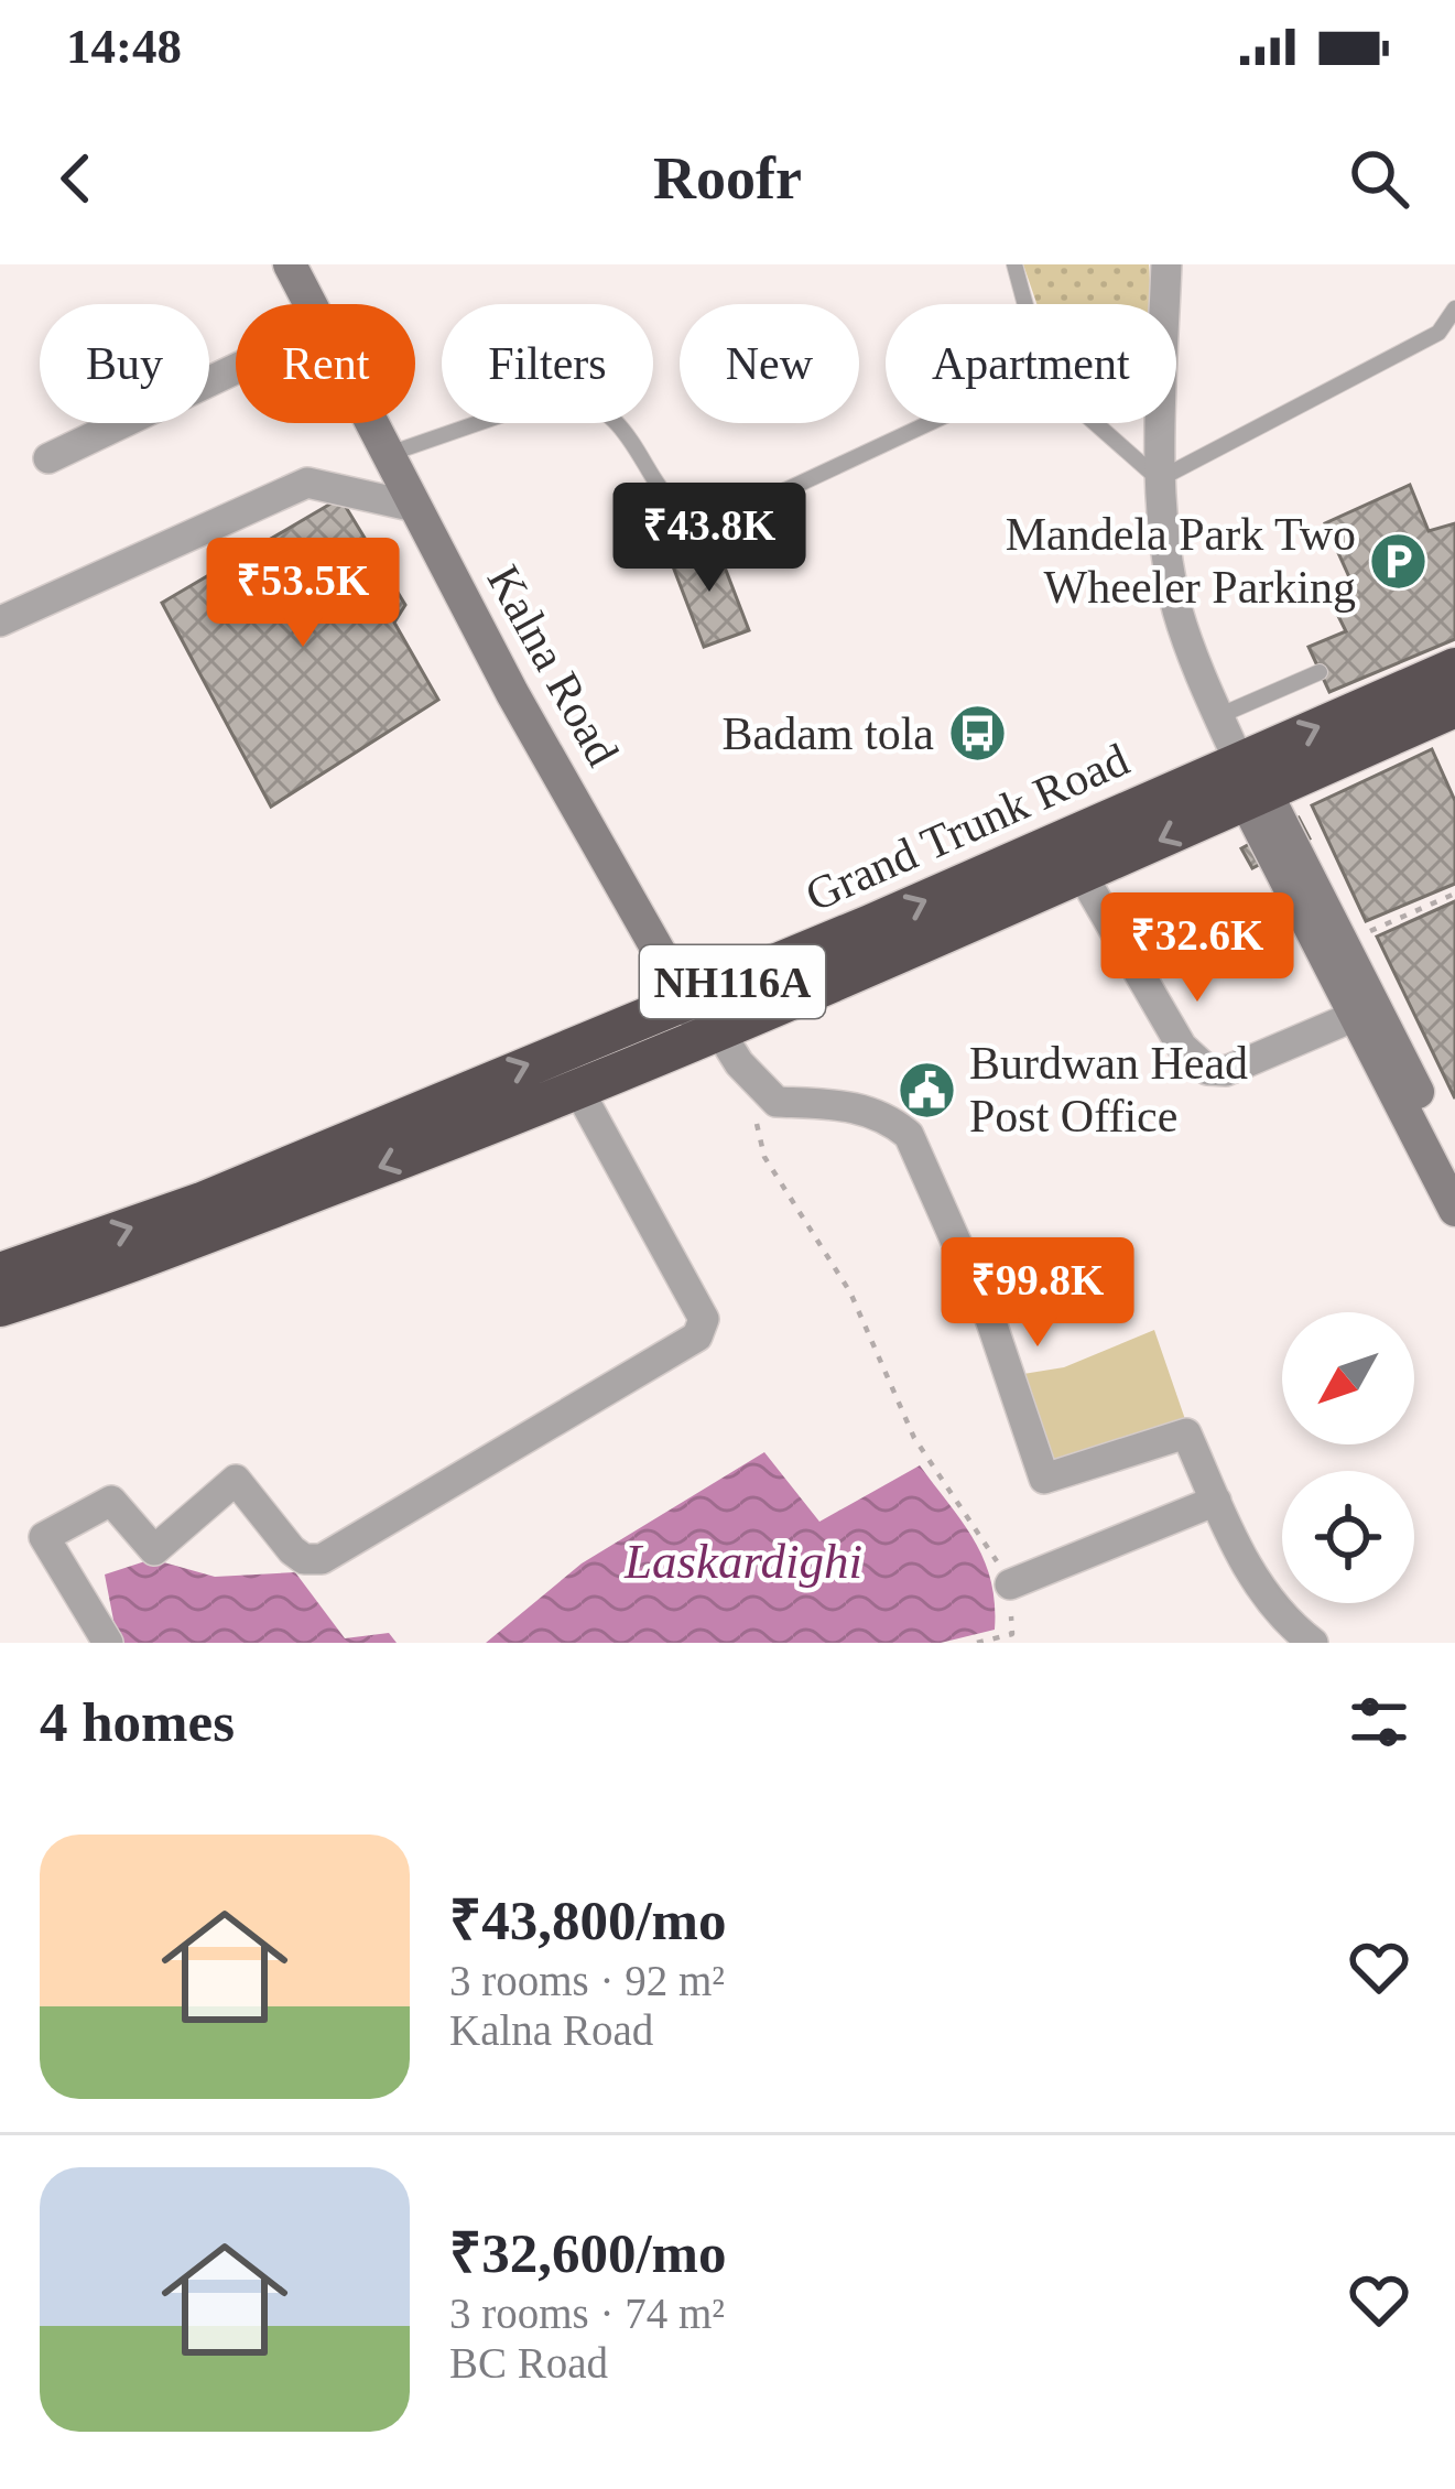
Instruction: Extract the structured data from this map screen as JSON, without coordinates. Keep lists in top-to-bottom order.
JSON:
{
  "streets": {
    "highway": ["Grand Trunk Road", "NH116A"],
    "main road": ["Kalna Road"]
  },
  "crossings": [
    ["Kalna Road", "Grand Trunk Road"]
  ],
  "water": ["Laskardighi"],
  "places": {
    "parking": ["Mandela Park Two Wheeler Parking"],
    "bus stop": ["Badam tola"],
    "public building": ["Burdwan Head Post Office"]
  },
  "north": "bottom left",
  "page": {
    "status": "14:48",
    "header": "Roofr",
    "chip": [
      "Buy",
      "Rent",
      "Filters",
      "New",
      "Apartment"
    ],
    "price": [
      "₹43.8K",
      "₹53.5K",
      "₹32.6K",
      "₹99.8K"
    ],
    "heading": "4 homes",
    "list": [
      {
        "name": "₹43,800/mo",
        "note": "3 rooms · 92 m² · Kalna Road"
      },
      {
        "name": "₹32,600/mo",
        "note": "3 rooms · 74 m² · BC Road"
      }
    ]
  }
}
